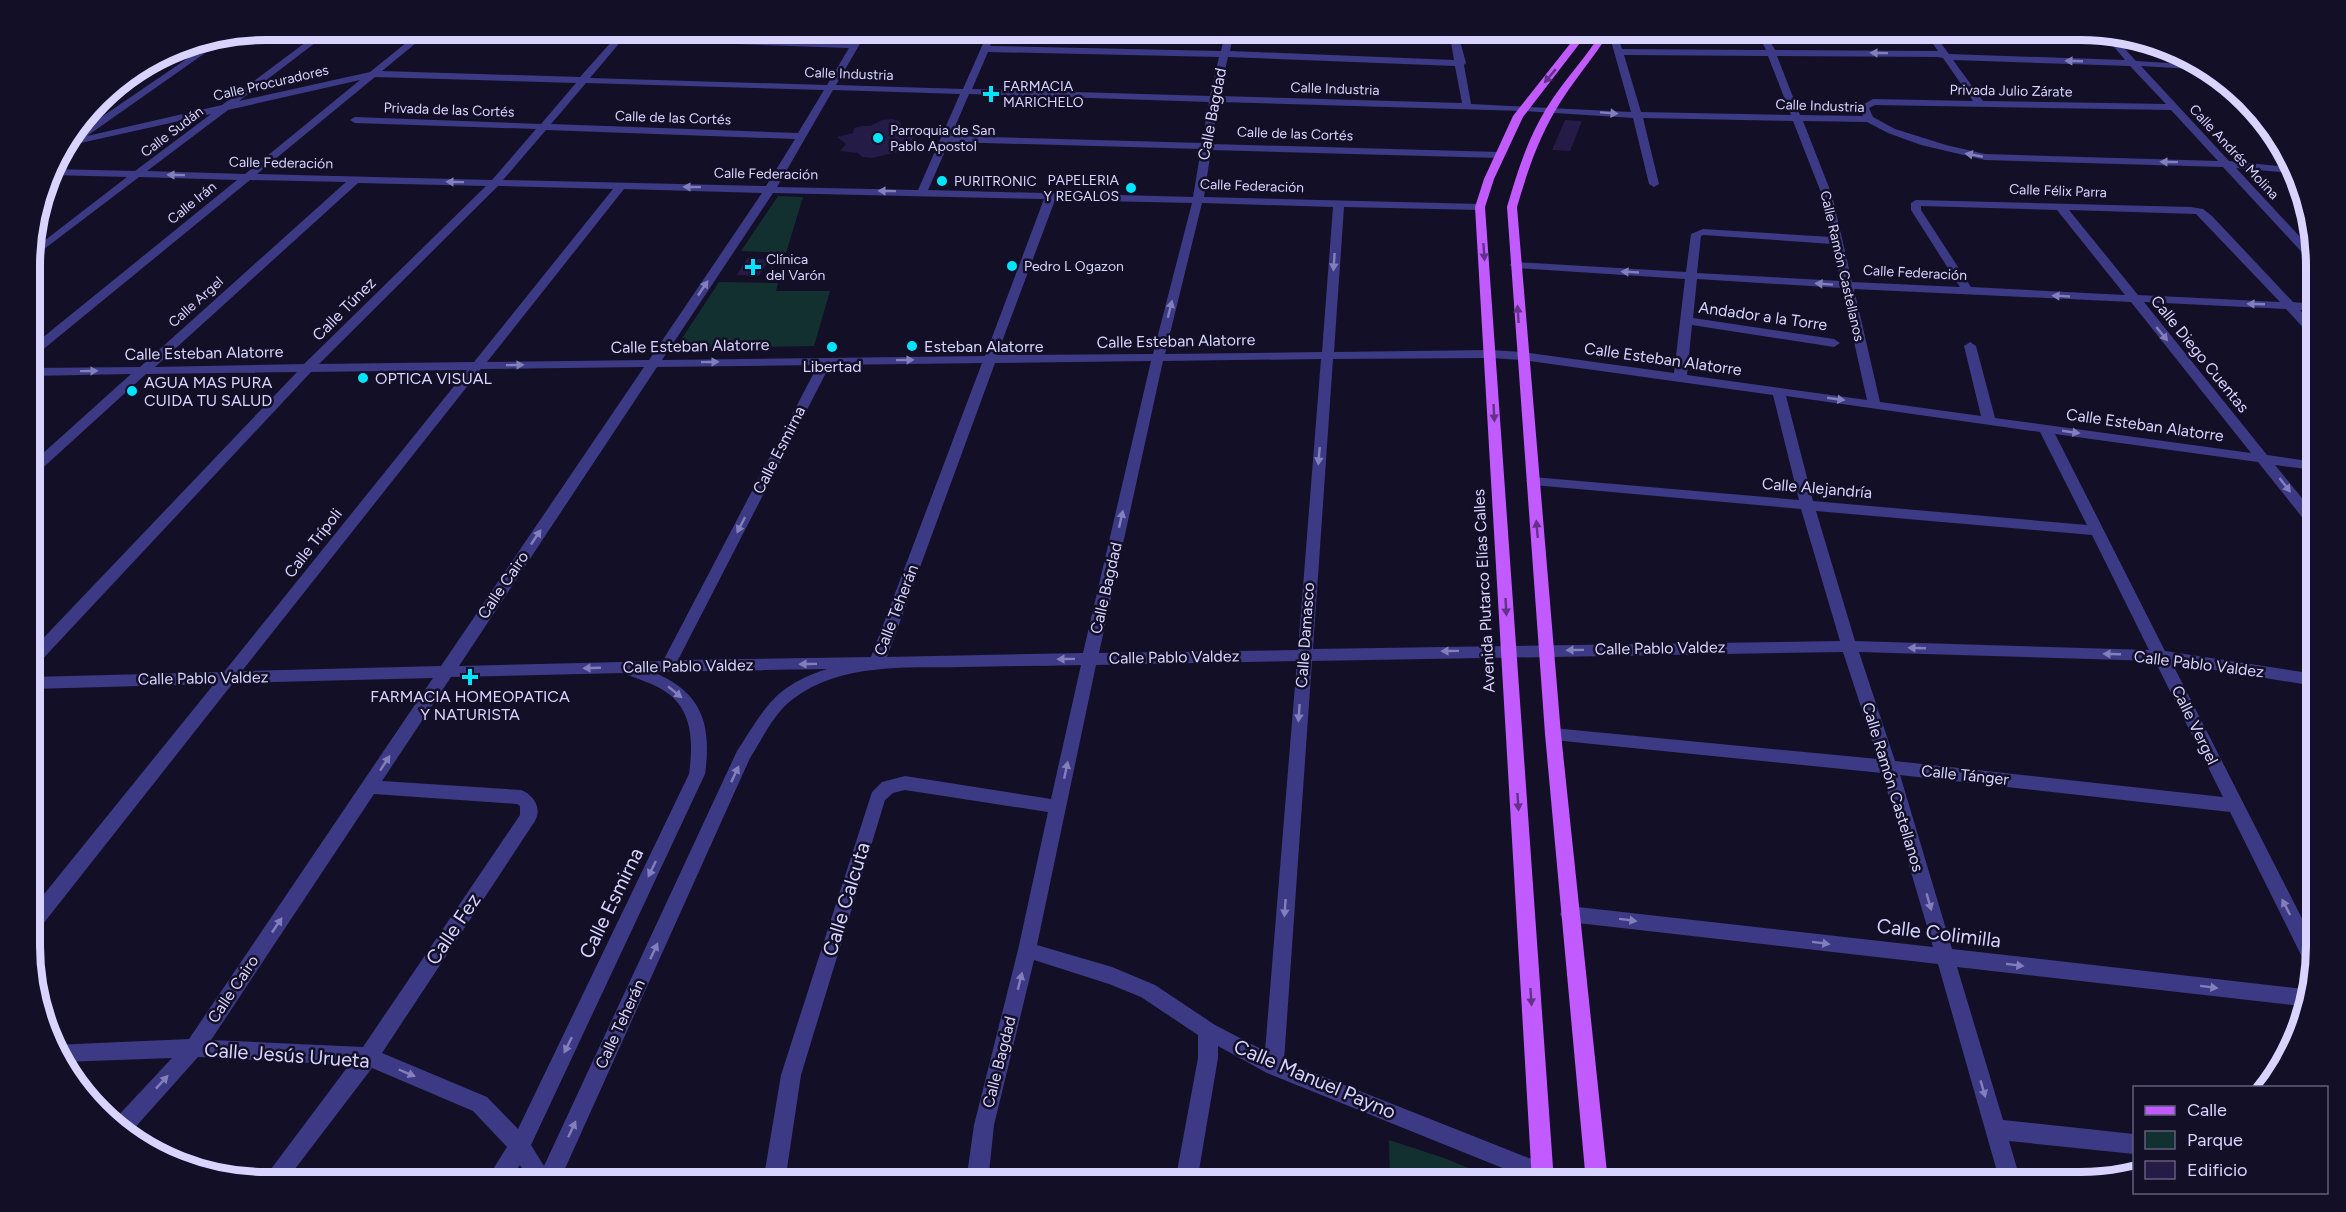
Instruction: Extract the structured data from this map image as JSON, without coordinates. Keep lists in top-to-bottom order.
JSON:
{
  "streets": {
    "main road": ["Avenida Plutarco Elías Calles"],
    "street": [
      "Calle Industria",
      "Calle Procuradores",
      "Privada Julio Zárate",
      "Privada de las Cortés",
      "Calle Bagdad",
      "Calle de las Cortés",
      "Calle Sudán",
      "Calle Andrés Molina",
      "Calle Federación",
      "Calle Félix Parra",
      "Calle Irán",
      "Calle Ramón Castellanos",
      "Calle Argel",
      "Calle Túnez",
      "Andador a la Torre",
      "Calle Esteban Alatorre",
      "Calle Diego Cuentas",
      "Calle Esmirna",
      "Calle Alejandría",
      "Calle Trípoli",
      "Calle Cairo",
      "Calle Teherán",
      "Calle Damasco",
      "Calle Pablo Valdez",
      "Calle Vergel",
      "Calle Tánger",
      "Calle Calcuta",
      "Calle Fez",
      "Calle Colimilla",
      "Calle Jesús Urueta",
      "Calle Manuel Payno"
    ]
  },
  "crossings": [
    ["Calle Industria", "Calle Procuradores"],
    ["Calle Industria", "Privada Julio Zárate"],
    ["Calle Industria", "Calle Bagdad"],
    ["Calle Industria", "Calle Andrés Molina"],
    ["Calle Industria", "Calle Irán"],
    ["Calle Industria", "Calle Ramón Castellanos"],
    ["Calle Industria", "Calle Túnez"],
    ["Calle Industria", "Calle Cairo"],
    ["Calle Industria", "Avenida Plutarco Elías Calles"],
    ["Calle Procuradores", "Calle Sudán"],
    ["Calle Procuradores", "Calle Irán"],
    ["Privada Julio Zárate", "Calle Andrés Molina"],
    ["Privada de las Cortés", "Calle de las Cortés"],
    ["Privada de las Cortés", "Calle Túnez"],
    ["Calle Bagdad", "Calle de las Cortés"],
    ["Calle Bagdad", "Calle Federación"],
    ["Calle Bagdad", "Calle Esteban Alatorre"],
    ["Calle Bagdad", "Calle Pablo Valdez"],
    ["Calle Bagdad", "Calle Calcuta"],
    ["Calle Bagdad", "Calle Manuel Payno"],
    ["Calle de las Cortés", "Calle Túnez"],
    ["Calle de las Cortés", "Calle Cairo"],
    ["Calle de las Cortés", "Avenida Plutarco Elías Calles"],
    ["Calle Sudán", "Calle Federación"],
    ["Calle Federación", "Calle Félix Parra"],
    ["Calle Federación", "Calle Irán"],
    ["Calle Federación", "Calle Ramón Castellanos"],
    ["Calle Federación", "Calle Argel"],
    ["Calle Federación", "Calle Túnez"],
    ["Calle Federación", "Calle Diego Cuentas"],
    ["Calle Federación", "Calle Trípoli"],
    ["Calle Federación", "Calle Cairo"],
    ["Calle Federación", "Avenida Plutarco Elías Calles"],
    ["Calle Federación", "Calle Teherán"],
    ["Calle Federación", "Calle Damasco"],
    ["Calle Félix Parra", "Calle Diego Cuentas"],
    ["Calle Ramón Castellanos", "Calle Esteban Alatorre"],
    ["Calle Ramón Castellanos", "Calle Alejandría"],
    ["Calle Ramón Castellanos", "Calle Pablo Valdez"],
    ["Calle Ramón Castellanos", "Calle Tánger"],
    ["Calle Ramón Castellanos", "Calle Colimilla"],
    ["Calle Argel", "Calle Esteban Alatorre"],
    ["Calle Túnez", "Calle Esteban Alatorre"],
    ["Calle Esteban Alatorre", "Calle Diego Cuentas"],
    ["Calle Esteban Alatorre", "Calle Esmirna"],
    ["Calle Esteban Alatorre", "Calle Trípoli"],
    ["Calle Esteban Alatorre", "Calle Cairo"],
    ["Calle Esteban Alatorre", "Avenida Plutarco Elías Calles"],
    ["Calle Esteban Alatorre", "Calle Teherán"],
    ["Calle Esteban Alatorre", "Calle Damasco"],
    ["Calle Esteban Alatorre", "Calle Vergel"],
    ["Calle Esmirna", "Calle Pablo Valdez"],
    ["Calle Esmirna", "Calle Jesús Urueta"],
    ["Calle Alejandría", "Calle Vergel"],
    ["Calle Trípoli", "Calle Pablo Valdez"],
    ["Calle Cairo", "Calle Pablo Valdez"],
    ["Calle Cairo", "Calle Fez"],
    ["Calle Cairo", "Calle Jesús Urueta"],
    ["Avenida Plutarco Elías Calles", "Calle Pablo Valdez"],
    ["Calle Teherán", "Calle Pablo Valdez"],
    ["Calle Damasco", "Calle Pablo Valdez"],
    ["Calle Damasco", "Calle Manuel Payno"],
    ["Calle Pablo Valdez", "Calle Vergel"],
    ["Calle Vergel", "Calle Tánger"],
    ["Calle Fez", "Calle Jesús Urueta"]
  ],
  "one_way": [
    "Calle Bagdad",
    "Calle Federación",
    "Calle Esteban Alatorre",
    "Calle Diego Cuentas",
    "Calle Esmirna",
    "Calle Cairo",
    "Calle Teherán",
    "Calle Damasco",
    "Calle Pablo Valdez",
    "Calle Colimilla"
  ],
  "places": {
    "health": ["FARMACIA MARICHELO", "Clínica del Varón", "FARMACIA HOMEOPATICA Y NATURISTA"],
    "other": [
      "Parroquia de San Pablo Apostol",
      "PURITRONIC",
      "PAPELERIA Y REGALOS",
      "Pedro L Ogazon",
      "Esteban Alatorre",
      "Libertad",
      "OPTICA VISUAL",
      "AGUA MAS PURA CUIDA TU SALUD"
    ]
  },
  "legend": ["Calle", "Parque", "Edificio"]
}
